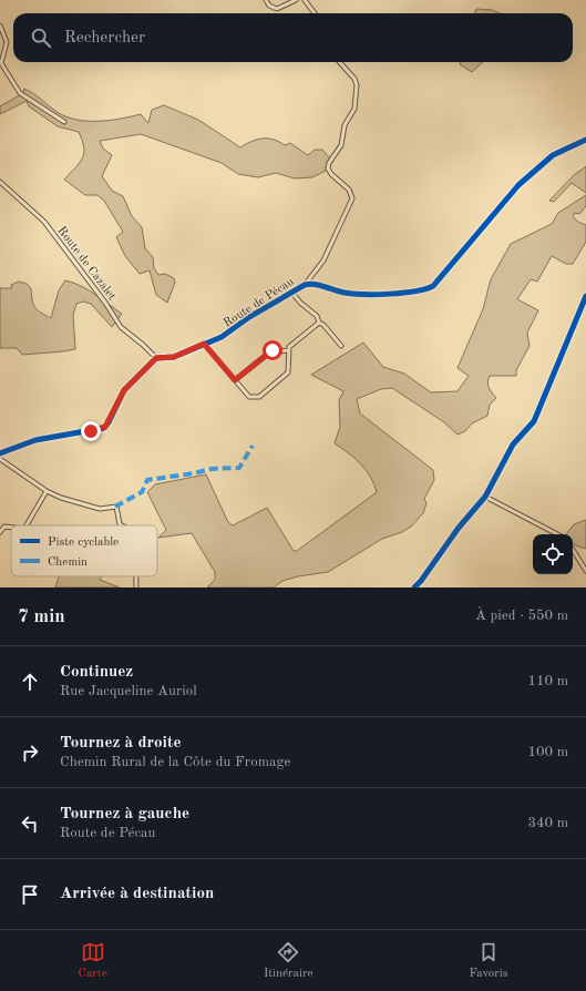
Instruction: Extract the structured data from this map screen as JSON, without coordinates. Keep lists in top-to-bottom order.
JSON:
{
  "streets": {
    "street": ["Route de Cazalet", "Route de Pécau"]
  },
  "crossings": [
    ["Route de Cazalet", "Route de Pécau"]
  ],
  "legend": ["Piste cyclable", "Chemin"],
  "page": {
    "search": "Rechercher",
    "heading": ["7 min", "À pied · 550 m"],
    "list": [
      ["Continuez", "Rue Jacqueline Auriol", "110 m"],
      ["Tournez à droite", "Chemin Rural de la Côte du Fromage", "100 m"],
      ["Tournez à gauche", "Route de Pécau", "340 m"],
      "Arrivée à destination"
    ],
    "nav": ["Carte", "Itinéraire", "Favoris"]
  }
}
